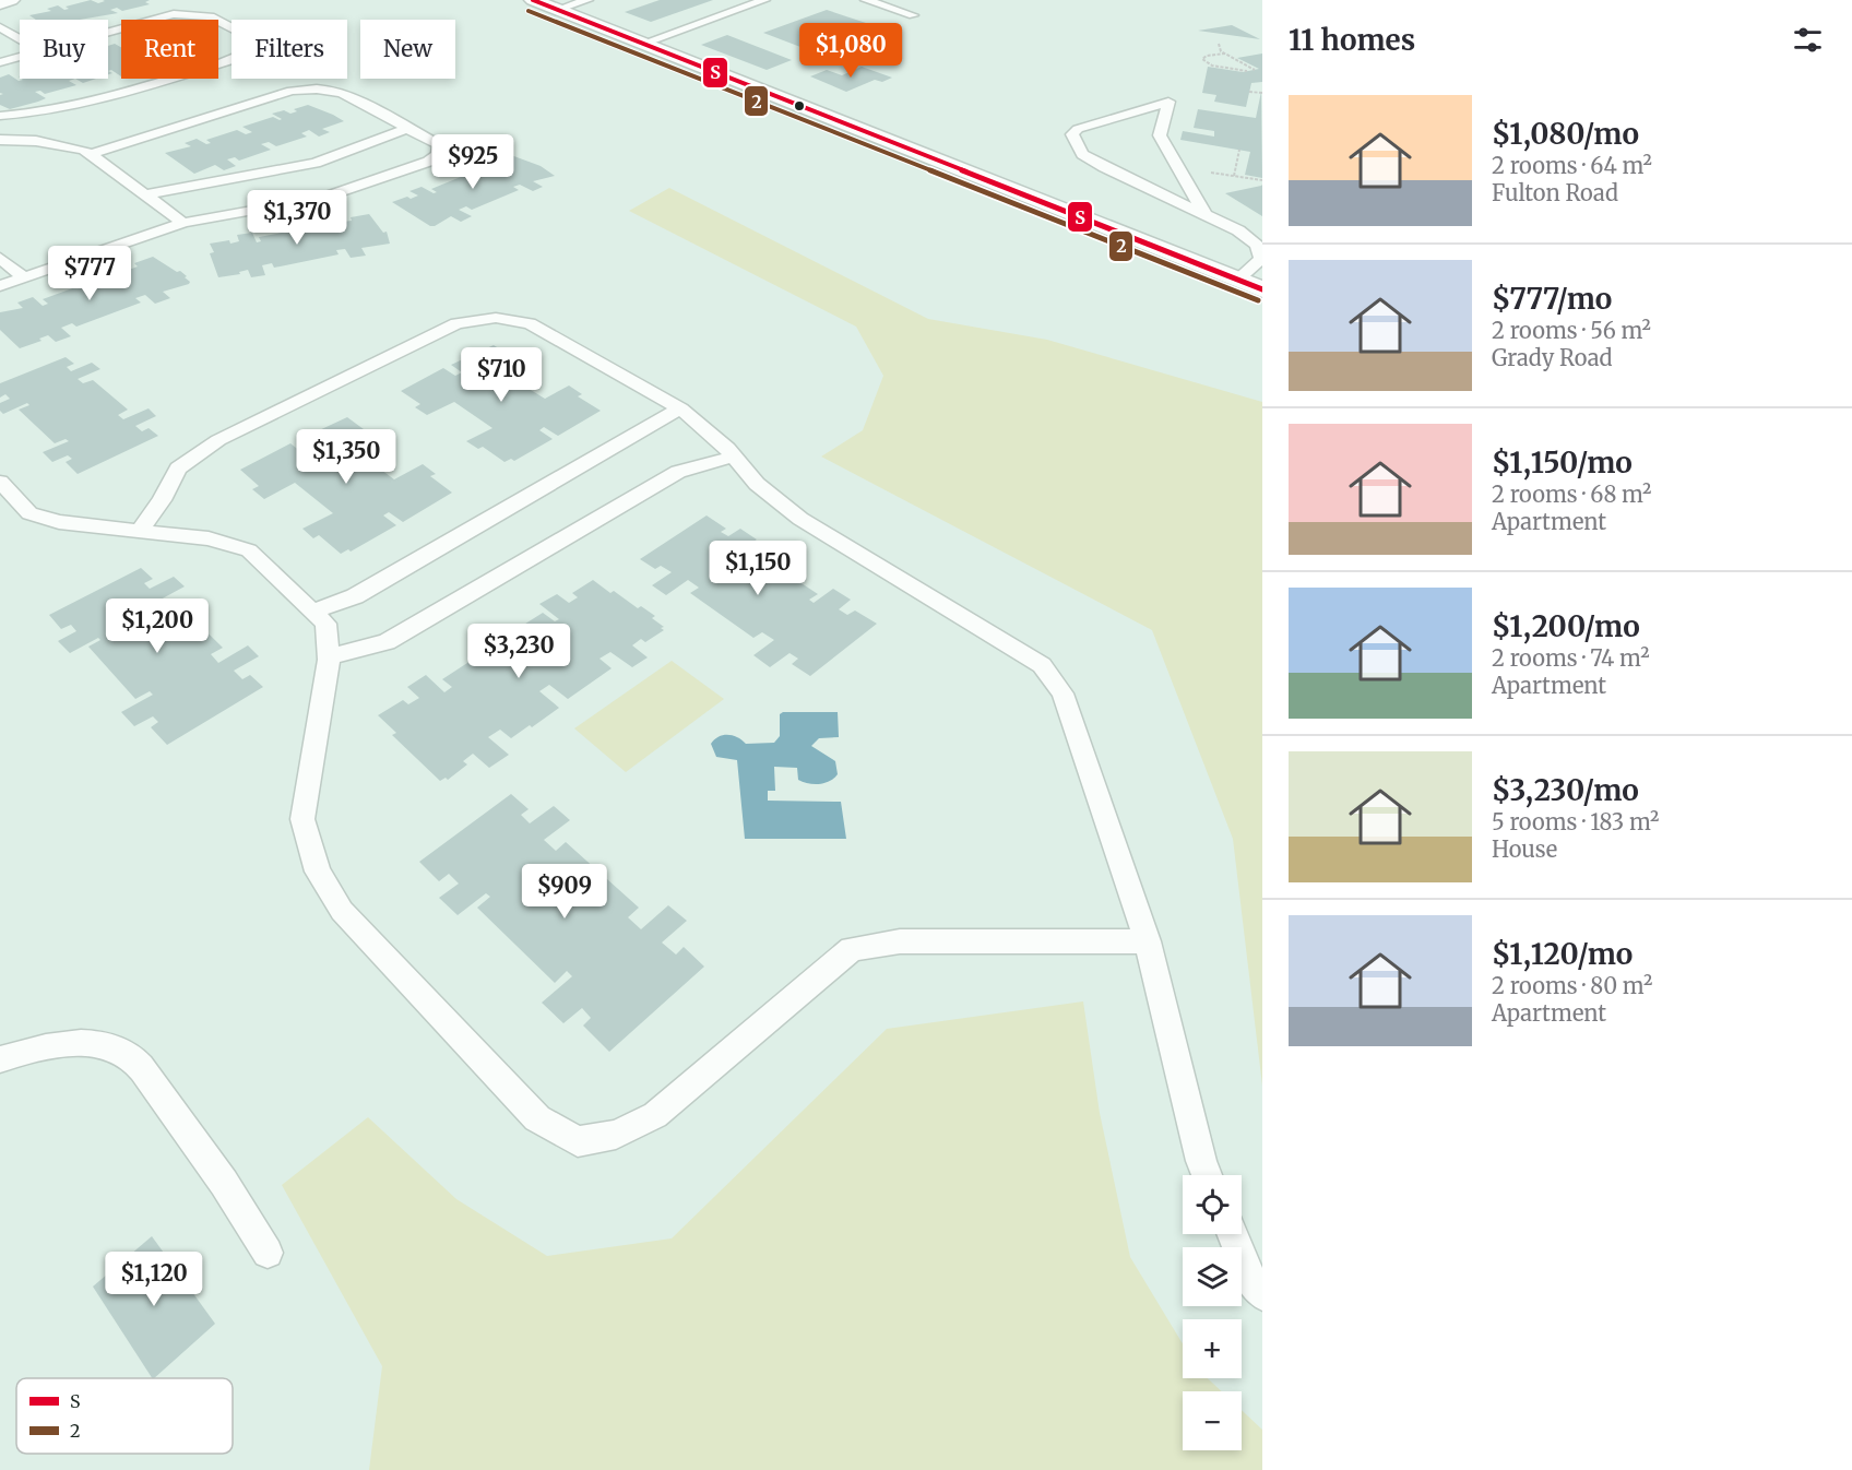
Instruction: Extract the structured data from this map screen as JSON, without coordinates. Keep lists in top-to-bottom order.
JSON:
{
  "lines": ["transit line S", "transit line 2"],
  "legend": ["S", "2"],
  "page": {
    "heading": "11 homes",
    "chip": [
      "Buy",
      "Rent",
      "Filters",
      "New"
    ],
    "price": [
      "$1,080",
      "$925",
      "$1,370",
      "$777",
      "$710",
      "$1,350",
      "$1,150",
      "$1,200",
      "$3,230",
      "$909",
      "$1,120"
    ],
    "list": [
      {
        "name": "$1,080/mo",
        "note": "2 rooms · 64 m² · Fulton Road"
      },
      {
        "name": "$777/mo",
        "note": "2 rooms · 56 m² · Grady Road"
      },
      {
        "name": "$1,150/mo",
        "note": "2 rooms · 68 m² · Apartment"
      },
      {
        "name": "$1,200/mo",
        "note": "2 rooms · 74 m² · Apartment"
      },
      {
        "name": "$3,230/mo",
        "note": "5 rooms · 183 m² · House"
      },
      {
        "name": "$1,120/mo",
        "note": "2 rooms · 80 m² · Apartment"
      }
    ],
    "map_buttons": ["+", "−"]
  }
}
